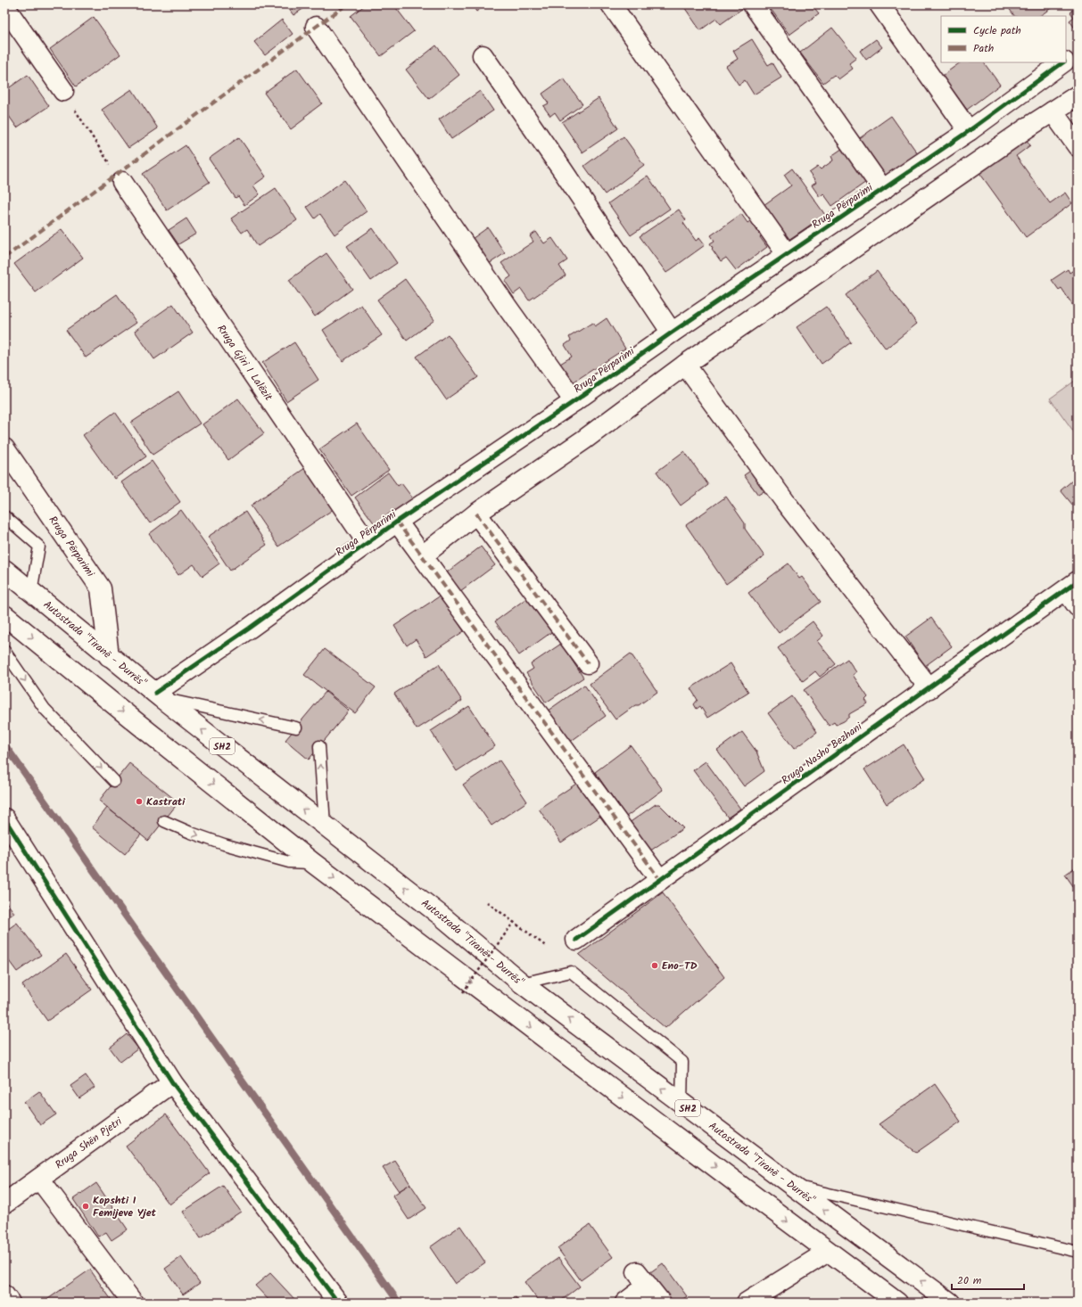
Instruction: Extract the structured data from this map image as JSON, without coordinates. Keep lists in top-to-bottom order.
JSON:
{
  "streets": {
    "main road": [
      "Rruga Përparimi",
      "Rruga Gjiri I Lalëzit",
      "Autostrada \"Tiranë - Durrës\"",
      "SH2",
      "Rruga Nasho Bezhani",
      "Rruga Shën Pjetri"
    ]
  },
  "crossings": [
    ["Rruga Përparimi", "Rruga Gjiri I Lalëzit"],
    ["Rruga Përparimi", "Autostrada \"Tiranë - Durrës\""]
  ],
  "places": ["Kastrati", "Eno-TD", "Kopshti I Femijeve Yjet"],
  "legend": ["Cycle path", "Path"],
  "scale_bar": "20 m"
}
